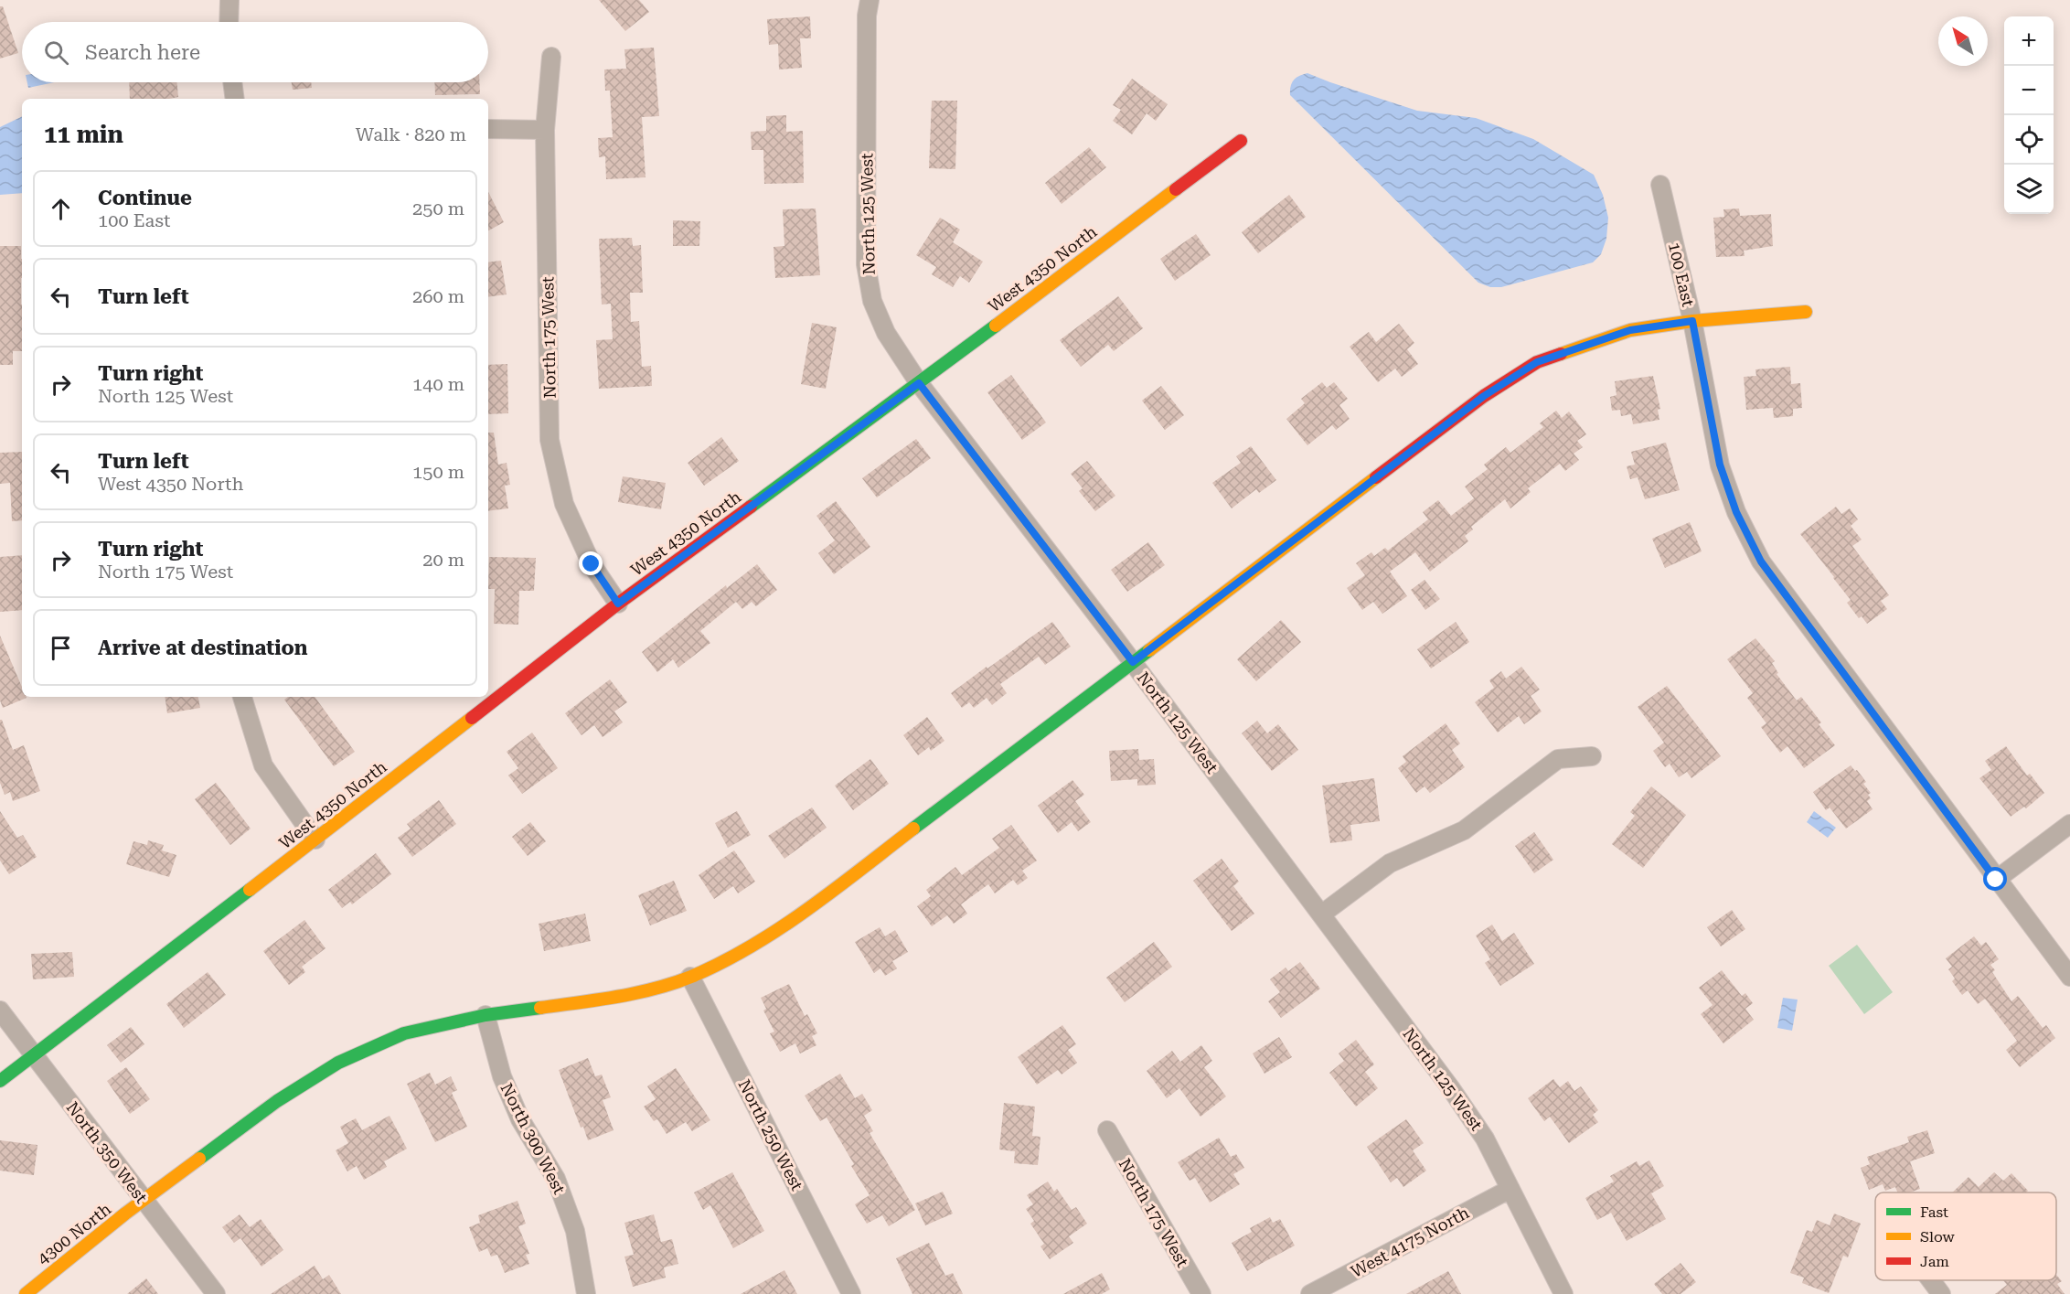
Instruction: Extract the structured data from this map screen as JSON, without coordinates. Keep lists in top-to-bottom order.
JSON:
{
  "streets": {
    "street": [
      "North 125 West",
      "West 4350 North",
      "100 East",
      "North 175 West",
      "North 250 West",
      "North 300 West",
      "North 350 West",
      "4300 North",
      "West 4175 North"
    ]
  },
  "crossings": [
    ["North 125 West", "West 4350 North"],
    ["North 125 West", "4300 North"],
    ["North 125 West", "West 4175 North"],
    ["West 4350 North", "North 175 West"],
    ["West 4350 North", "North 350 West"],
    ["100 East", "4300 North"],
    ["North 250 West", "4300 North"],
    ["North 300 West", "4300 North"],
    ["North 350 West", "4300 North"]
  ],
  "legend": ["Fast", "Slow", "Jam"],
  "north": "top left",
  "page": {
    "map_buttons": ["+", "−"],
    "search": "Search here",
    "heading": ["11 min", "Walk · 820 m"],
    "list": [
      ["Continue", "100 East", "250 m"],
      ["Turn left", "260 m"],
      ["Turn right", "North 125 West", "140 m"],
      ["Turn left", "West 4350 North", "150 m"],
      ["Turn right", "North 175 West", "20 m"],
      "Arrive at destination"
    ]
  }
}
